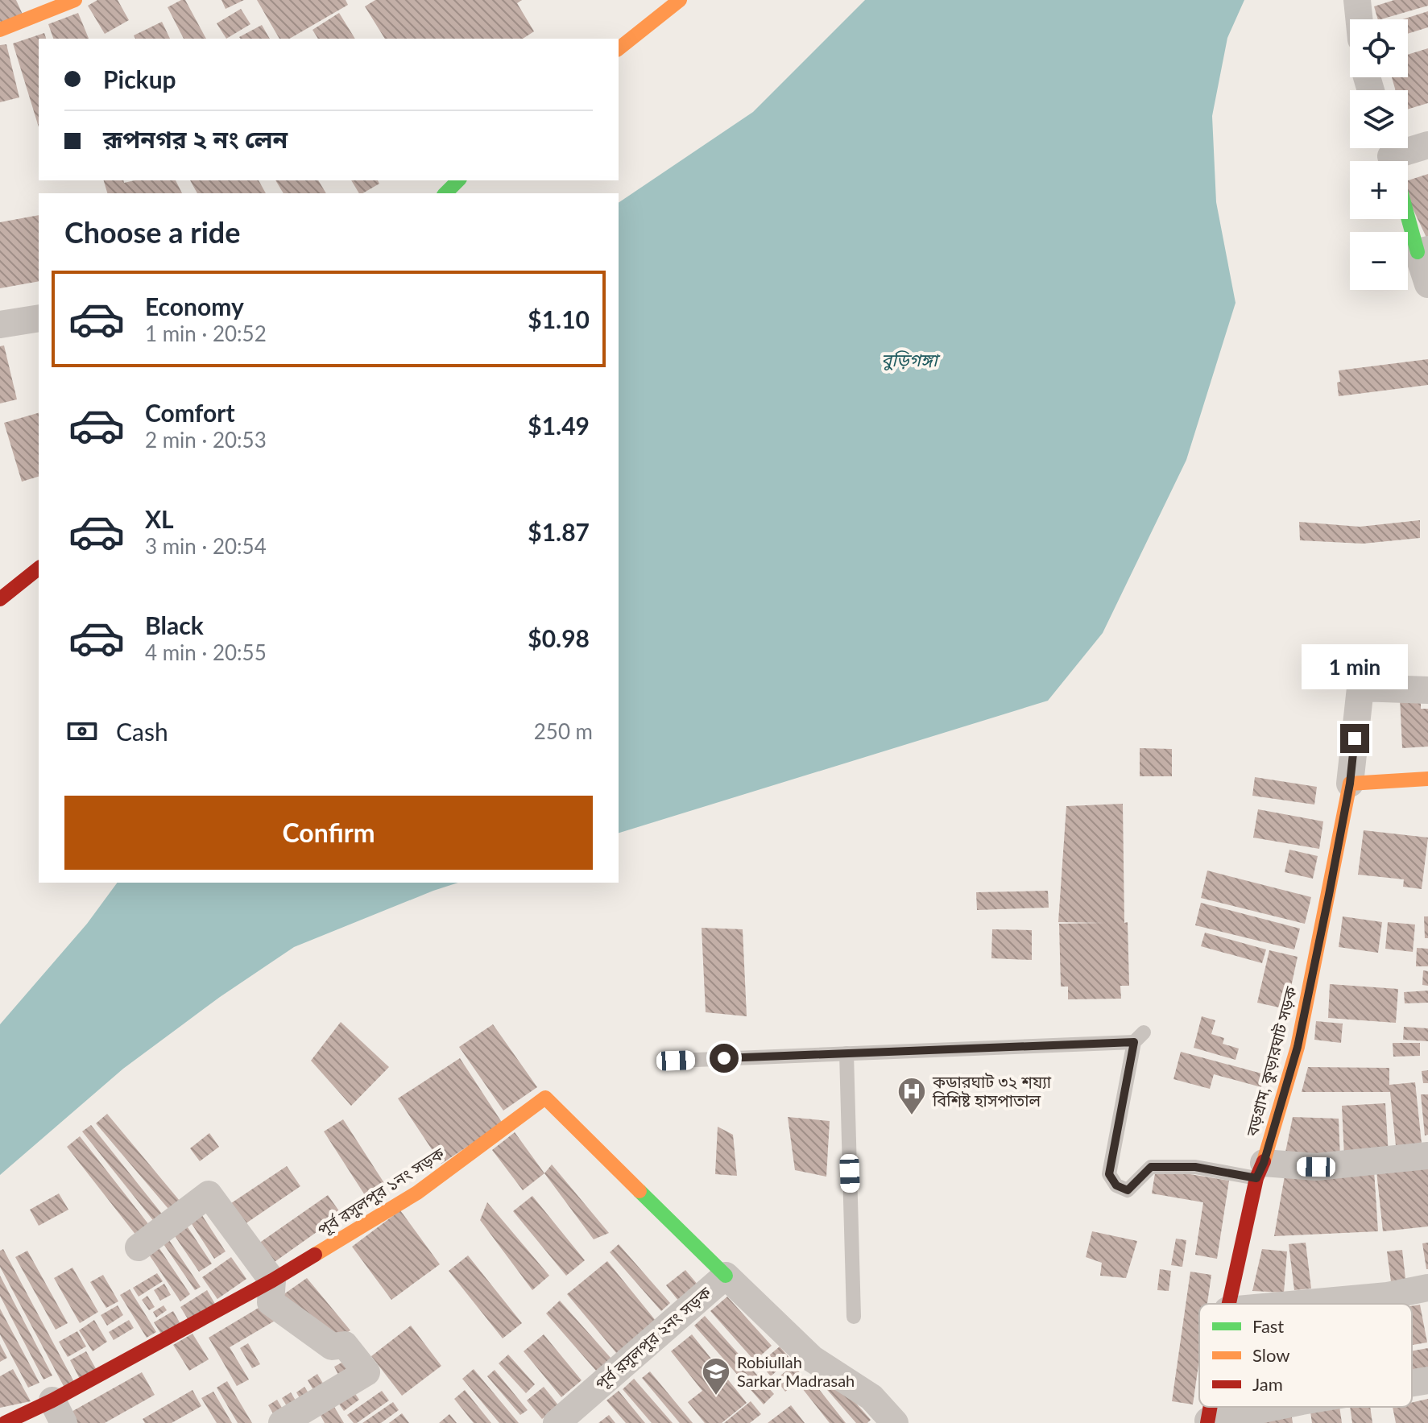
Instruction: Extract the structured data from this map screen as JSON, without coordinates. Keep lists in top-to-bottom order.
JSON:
{
  "streets": {
    "main road": ["বড়গ্রাম, কুড়ারঘাট সড়ক", "পূর্ব রসুলপুর ১নং সড়ক"],
    "street": ["পূর্ব রসুলপুর ২নং সড়ক"]
  },
  "crossings": [
    ["পূর্ব রসুলপুর ১নং সড়ক", "পূর্ব রসুলপুর ২নং সড়ক"]
  ],
  "water": ["বুড়িগঙ্গা"],
  "places": {
    "hospital": ["কুড়ারঘাট ৩২ শয্যা বিশিষ্ট হাসপাতাল"],
    "school or university": ["Robiullah Sarkar Madrasah"]
  },
  "legend": ["Fast", "Slow", "Jam"],
  "page": {
    "map_buttons": ["+", "−"],
    "banner": ["Pickup", "রূপনগর ২ নং লেন"],
    "heading": "Choose a ride",
    "list": [
      {
        "name": "Economy",
        "note": "1 min · 20:52",
        "value": "$1.10"
      },
      {
        "name": "Comfort",
        "note": "2 min · 20:53",
        "value": "$1.49"
      },
      {
        "name": "XL",
        "note": "3 min · 20:54",
        "value": "$1.87"
      },
      {
        "name": "Black",
        "note": "4 min · 20:55",
        "value": "$0.98"
      }
    ],
    "bubble": "1 min",
    "pay": ["Cash", "250 m"],
    "buttons": "Confirm"
  }
}
